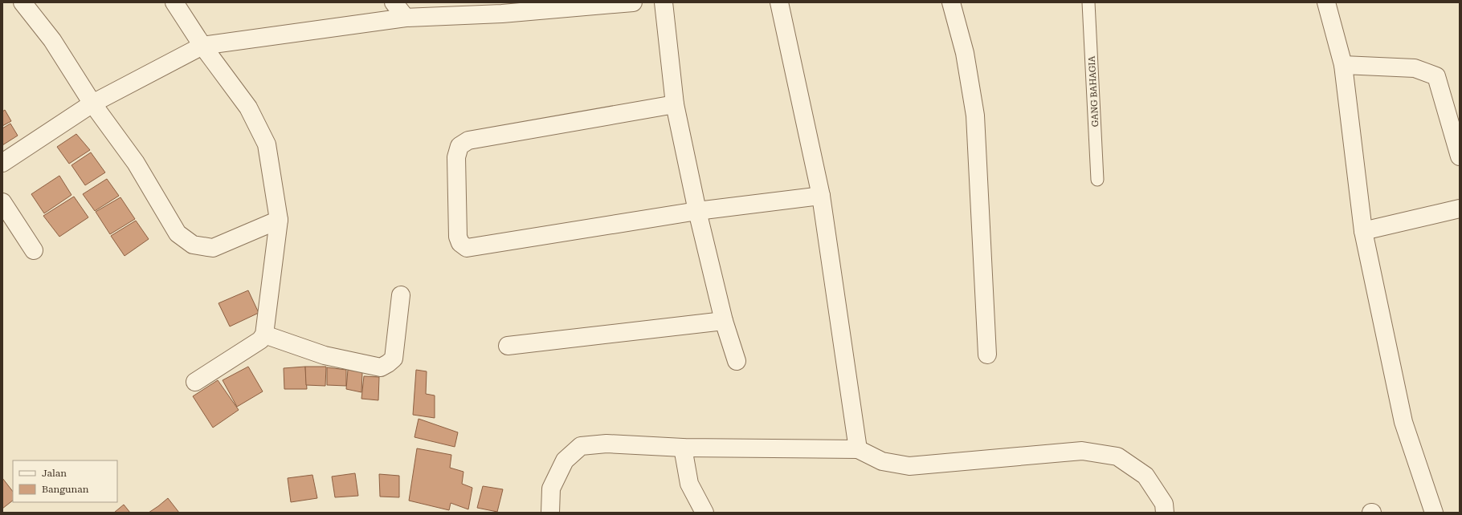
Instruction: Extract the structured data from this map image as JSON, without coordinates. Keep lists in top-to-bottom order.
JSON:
{
  "streets": {
    "lane": ["GANG BAHAGIA"]
  },
  "legend": ["Jalan", "Bangunan"]
}
